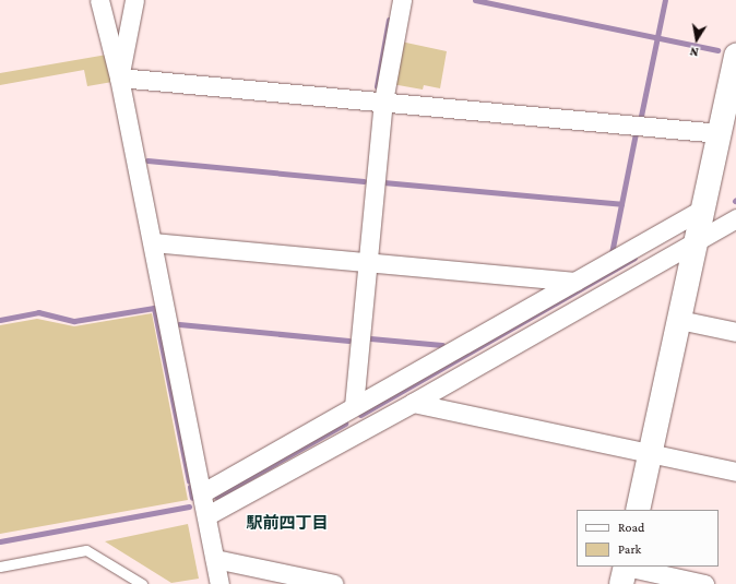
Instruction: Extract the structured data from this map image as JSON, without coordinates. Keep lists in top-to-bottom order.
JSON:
{
  "districts": ["駅前四丁目"],
  "legend": ["Road", "Park"],
  "north": "bottom"
}
